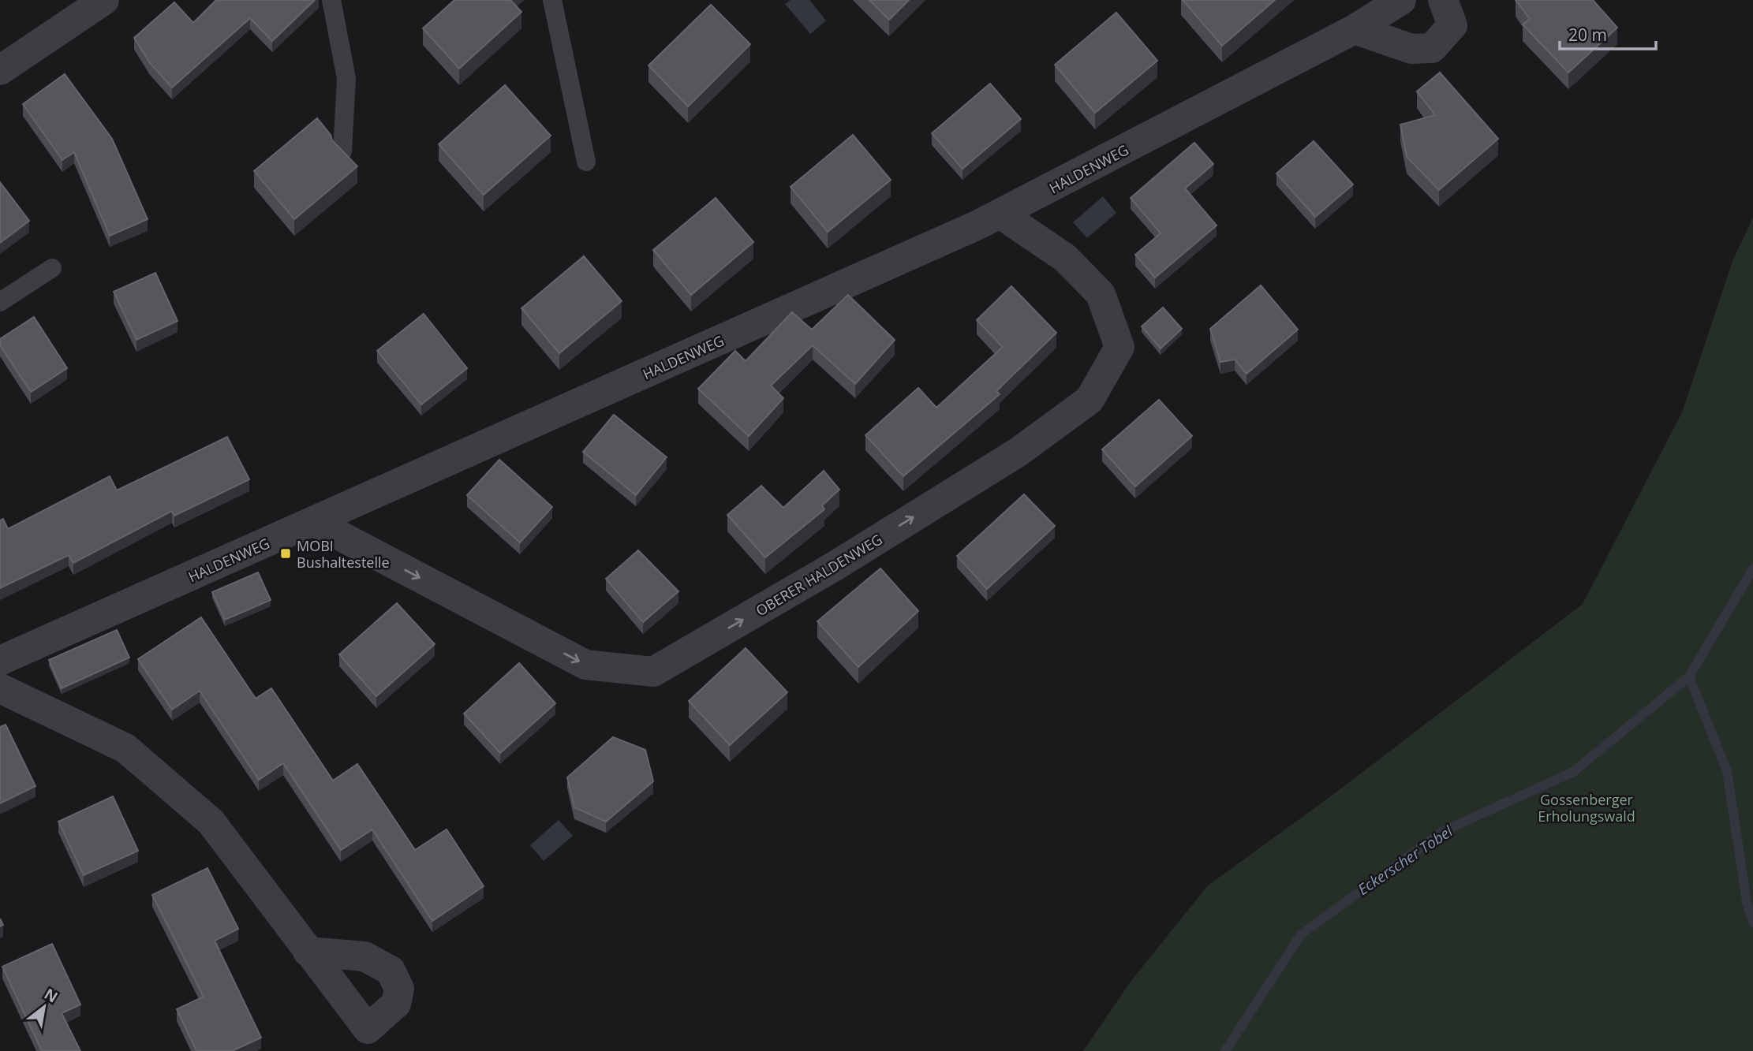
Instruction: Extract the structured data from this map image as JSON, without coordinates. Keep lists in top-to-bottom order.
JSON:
{
  "streets": {
    "street": ["HALDENWEG", "OBERER HALDENWEG"]
  },
  "crossings": [
    ["HALDENWEG", "OBERER HALDENWEG"]
  ],
  "water": ["Eckerscher Tobel"],
  "parks": ["Gossenberger Erholungswald"],
  "places": {
    "transit": ["MOBI Bushaltestelle"]
  },
  "scale_bar": "20 m",
  "north": "top right"
}
